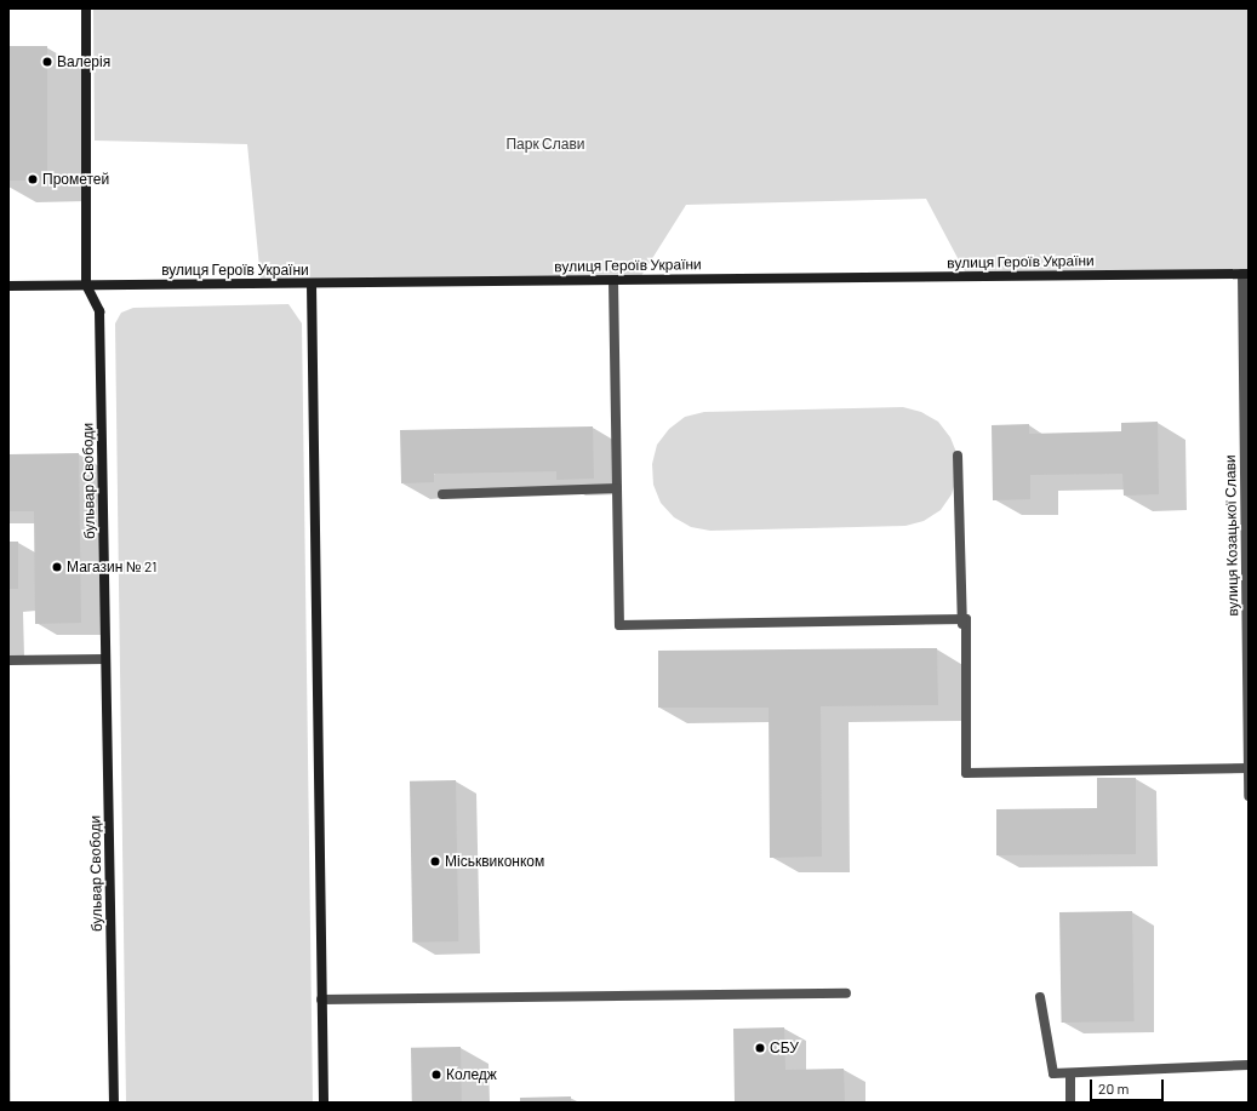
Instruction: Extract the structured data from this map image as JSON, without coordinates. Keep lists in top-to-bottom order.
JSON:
{
  "streets": {
    "street": ["вулиця Героїв України", "бульвар Свободи", "вулиця Козацької Слави"]
  },
  "crossings": [
    ["вулиця Героїв України", "бульвар Свободи"],
    ["вулиця Героїв України", "вулиця Козацької Слави"]
  ],
  "parks": ["Парк Слави"],
  "places": [
    "Валерія",
    "Прометей",
    "Магазин № 21",
    "Міськвиконком",
    "СБУ",
    "Коледж"
  ],
  "scale_bar": "20 m"
}
